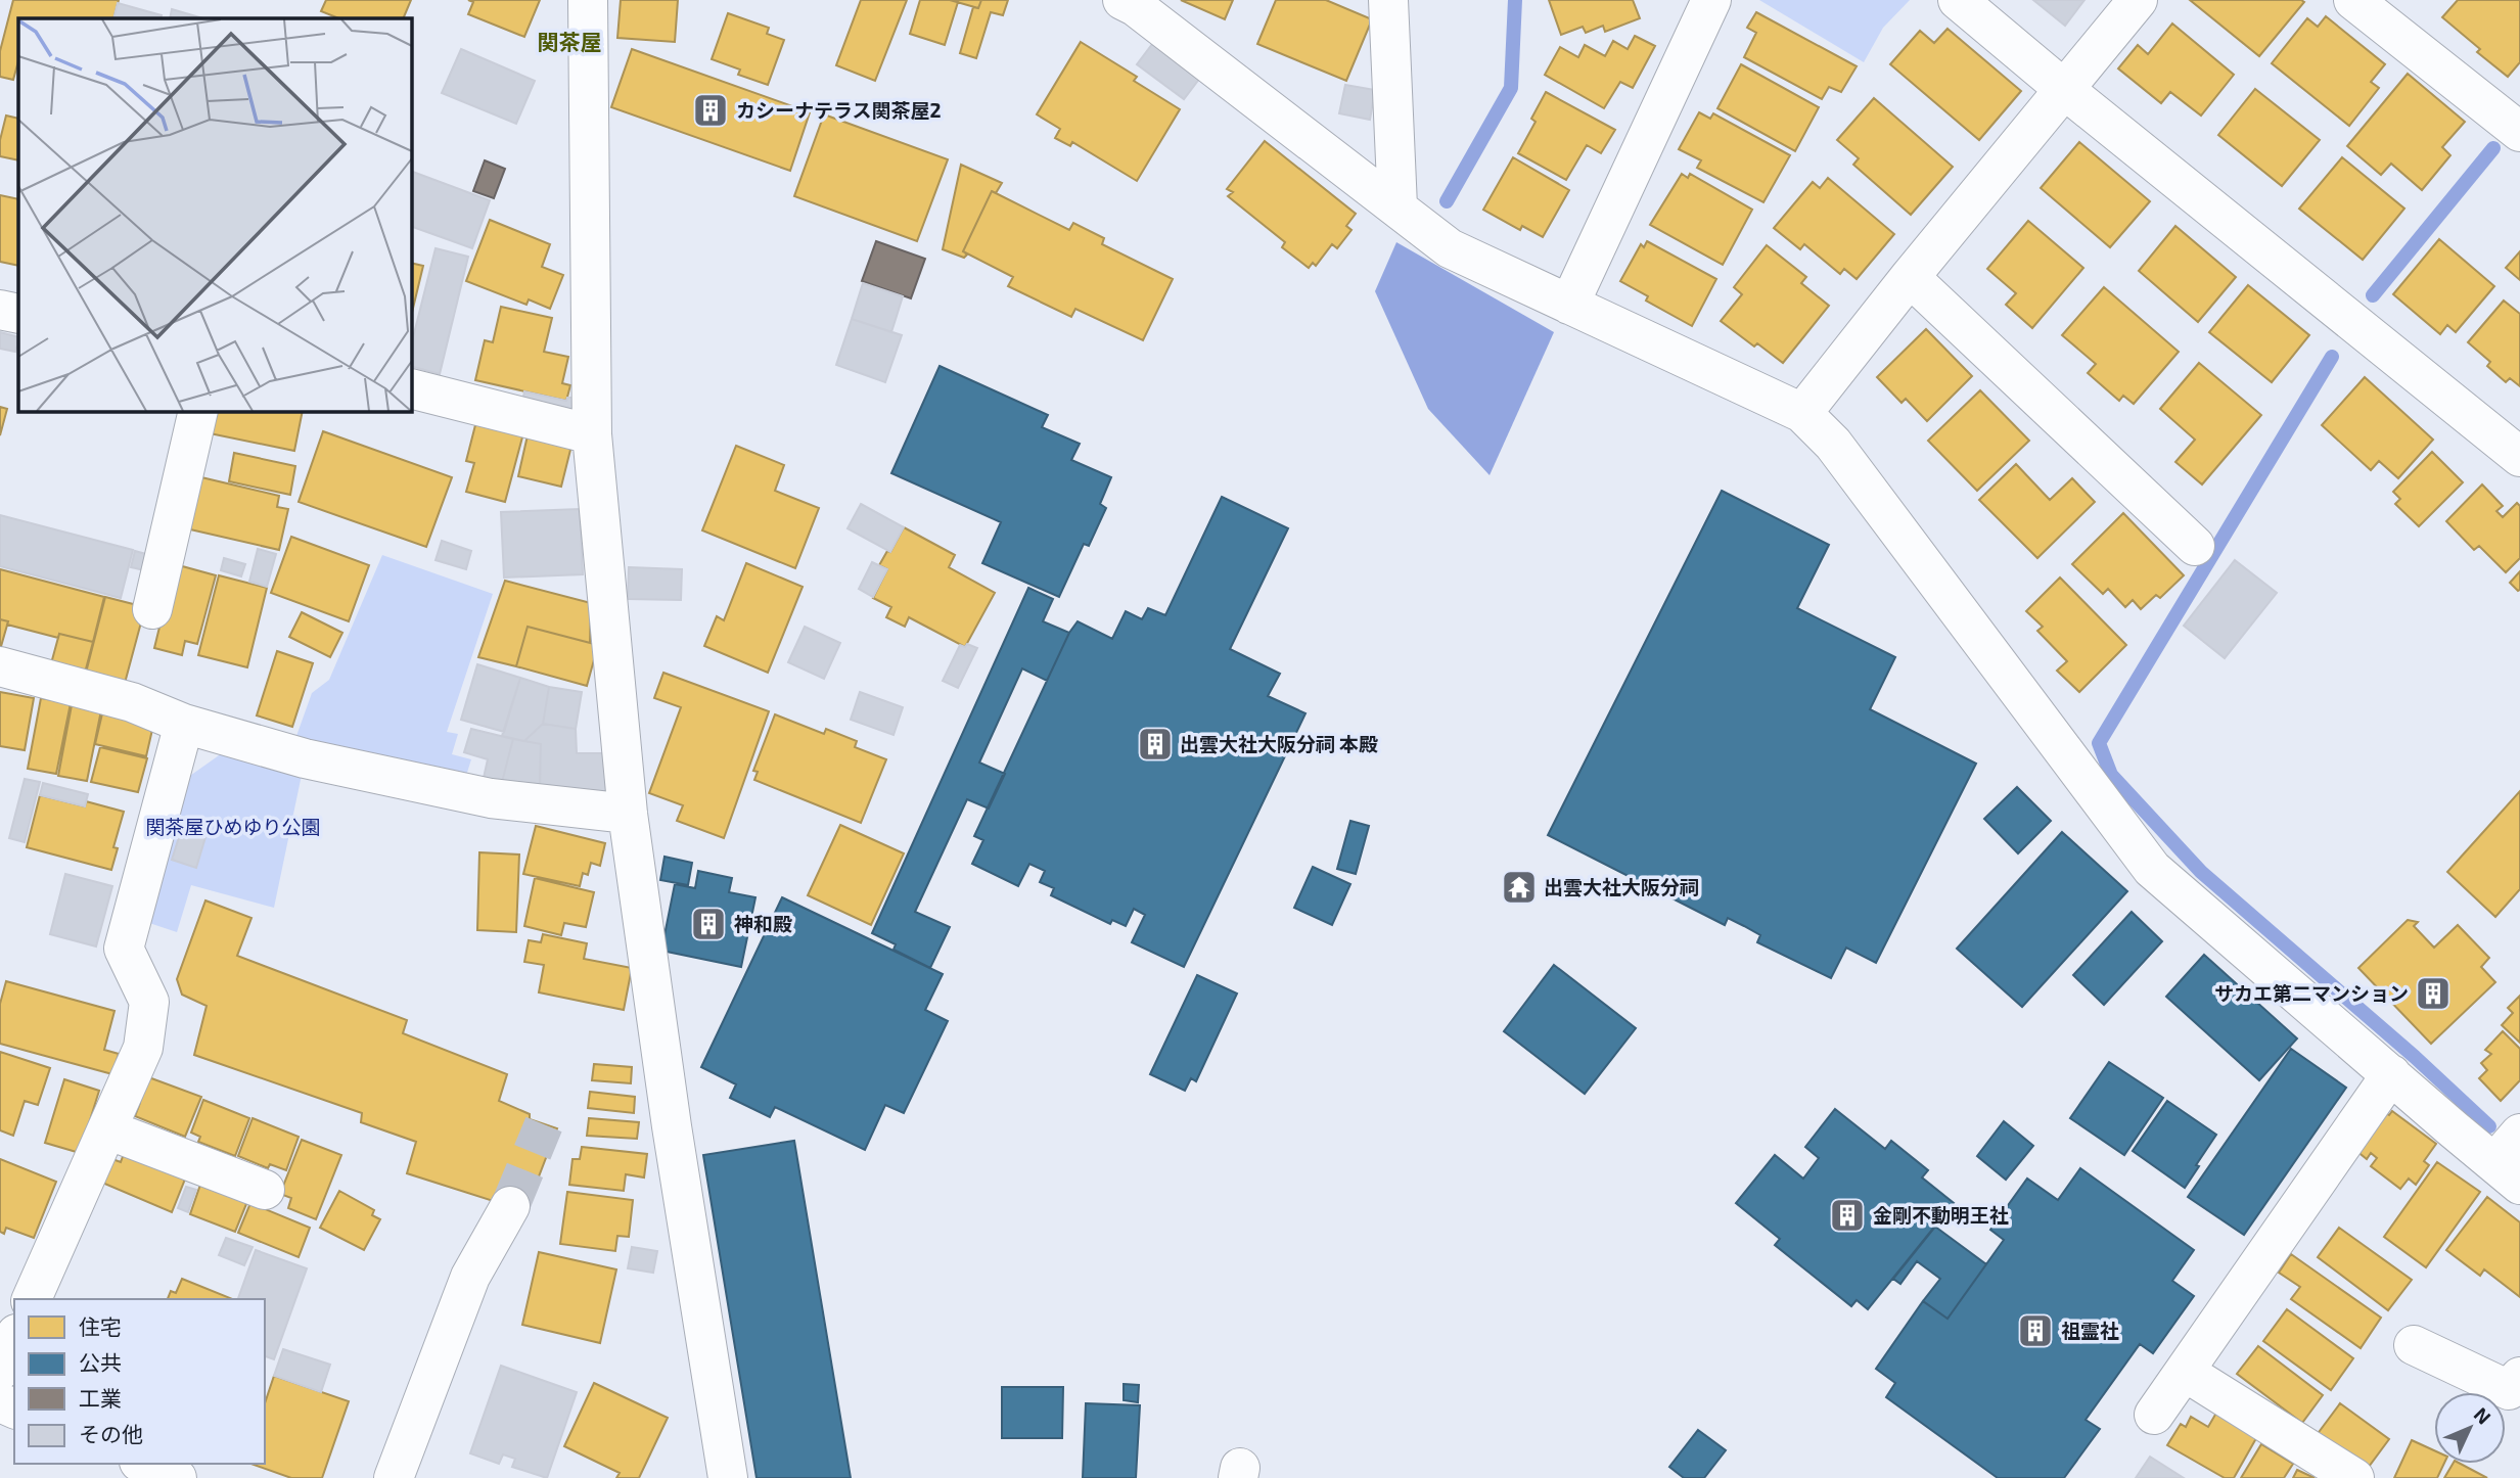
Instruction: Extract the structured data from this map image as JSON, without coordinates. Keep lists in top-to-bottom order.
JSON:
{
  "districts": ["関茶屋"],
  "parks": ["関茶屋ひめゆり公園"],
  "places": {
    "building": [
      "カシーナテラス関茶屋2",
      "出雲大社大阪分祠 本殿",
      "神和殿",
      "サカエ第二マンション",
      "金剛不動明王社",
      "祖霊社"
    ],
    "temple": ["出雲大社大阪分祠"]
  },
  "legend": [
    "住宅",
    "公共",
    "工業",
    "その他"
  ],
  "north": "top right"
}
